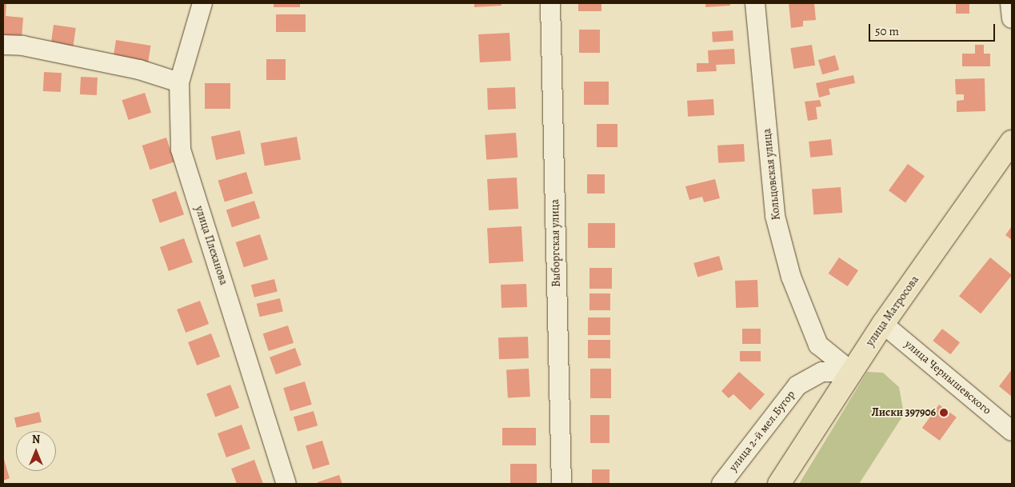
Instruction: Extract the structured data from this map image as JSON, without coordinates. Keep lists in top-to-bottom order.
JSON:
{
  "streets": {
    "main road": ["улица Матросова"],
    "street": [
      "Кольцовская улица",
      "Выборгская улица",
      "улица Плеханова",
      "улица Чернышевского",
      "улица 2-й мел.Бугор"
    ]
  },
  "crossings": [
    ["Кольцовская улица", "улица Матросова"],
    ["Кольцовская улица", "улица 2-й мел.Бугор"],
    ["улица Матросова", "улица Чернышевского"],
    ["улица Матросова", "улица 2-й мел.Бугор"]
  ],
  "places": ["Лиски 397906"],
  "scale_bar": "50 m",
  "north": "top"
}
